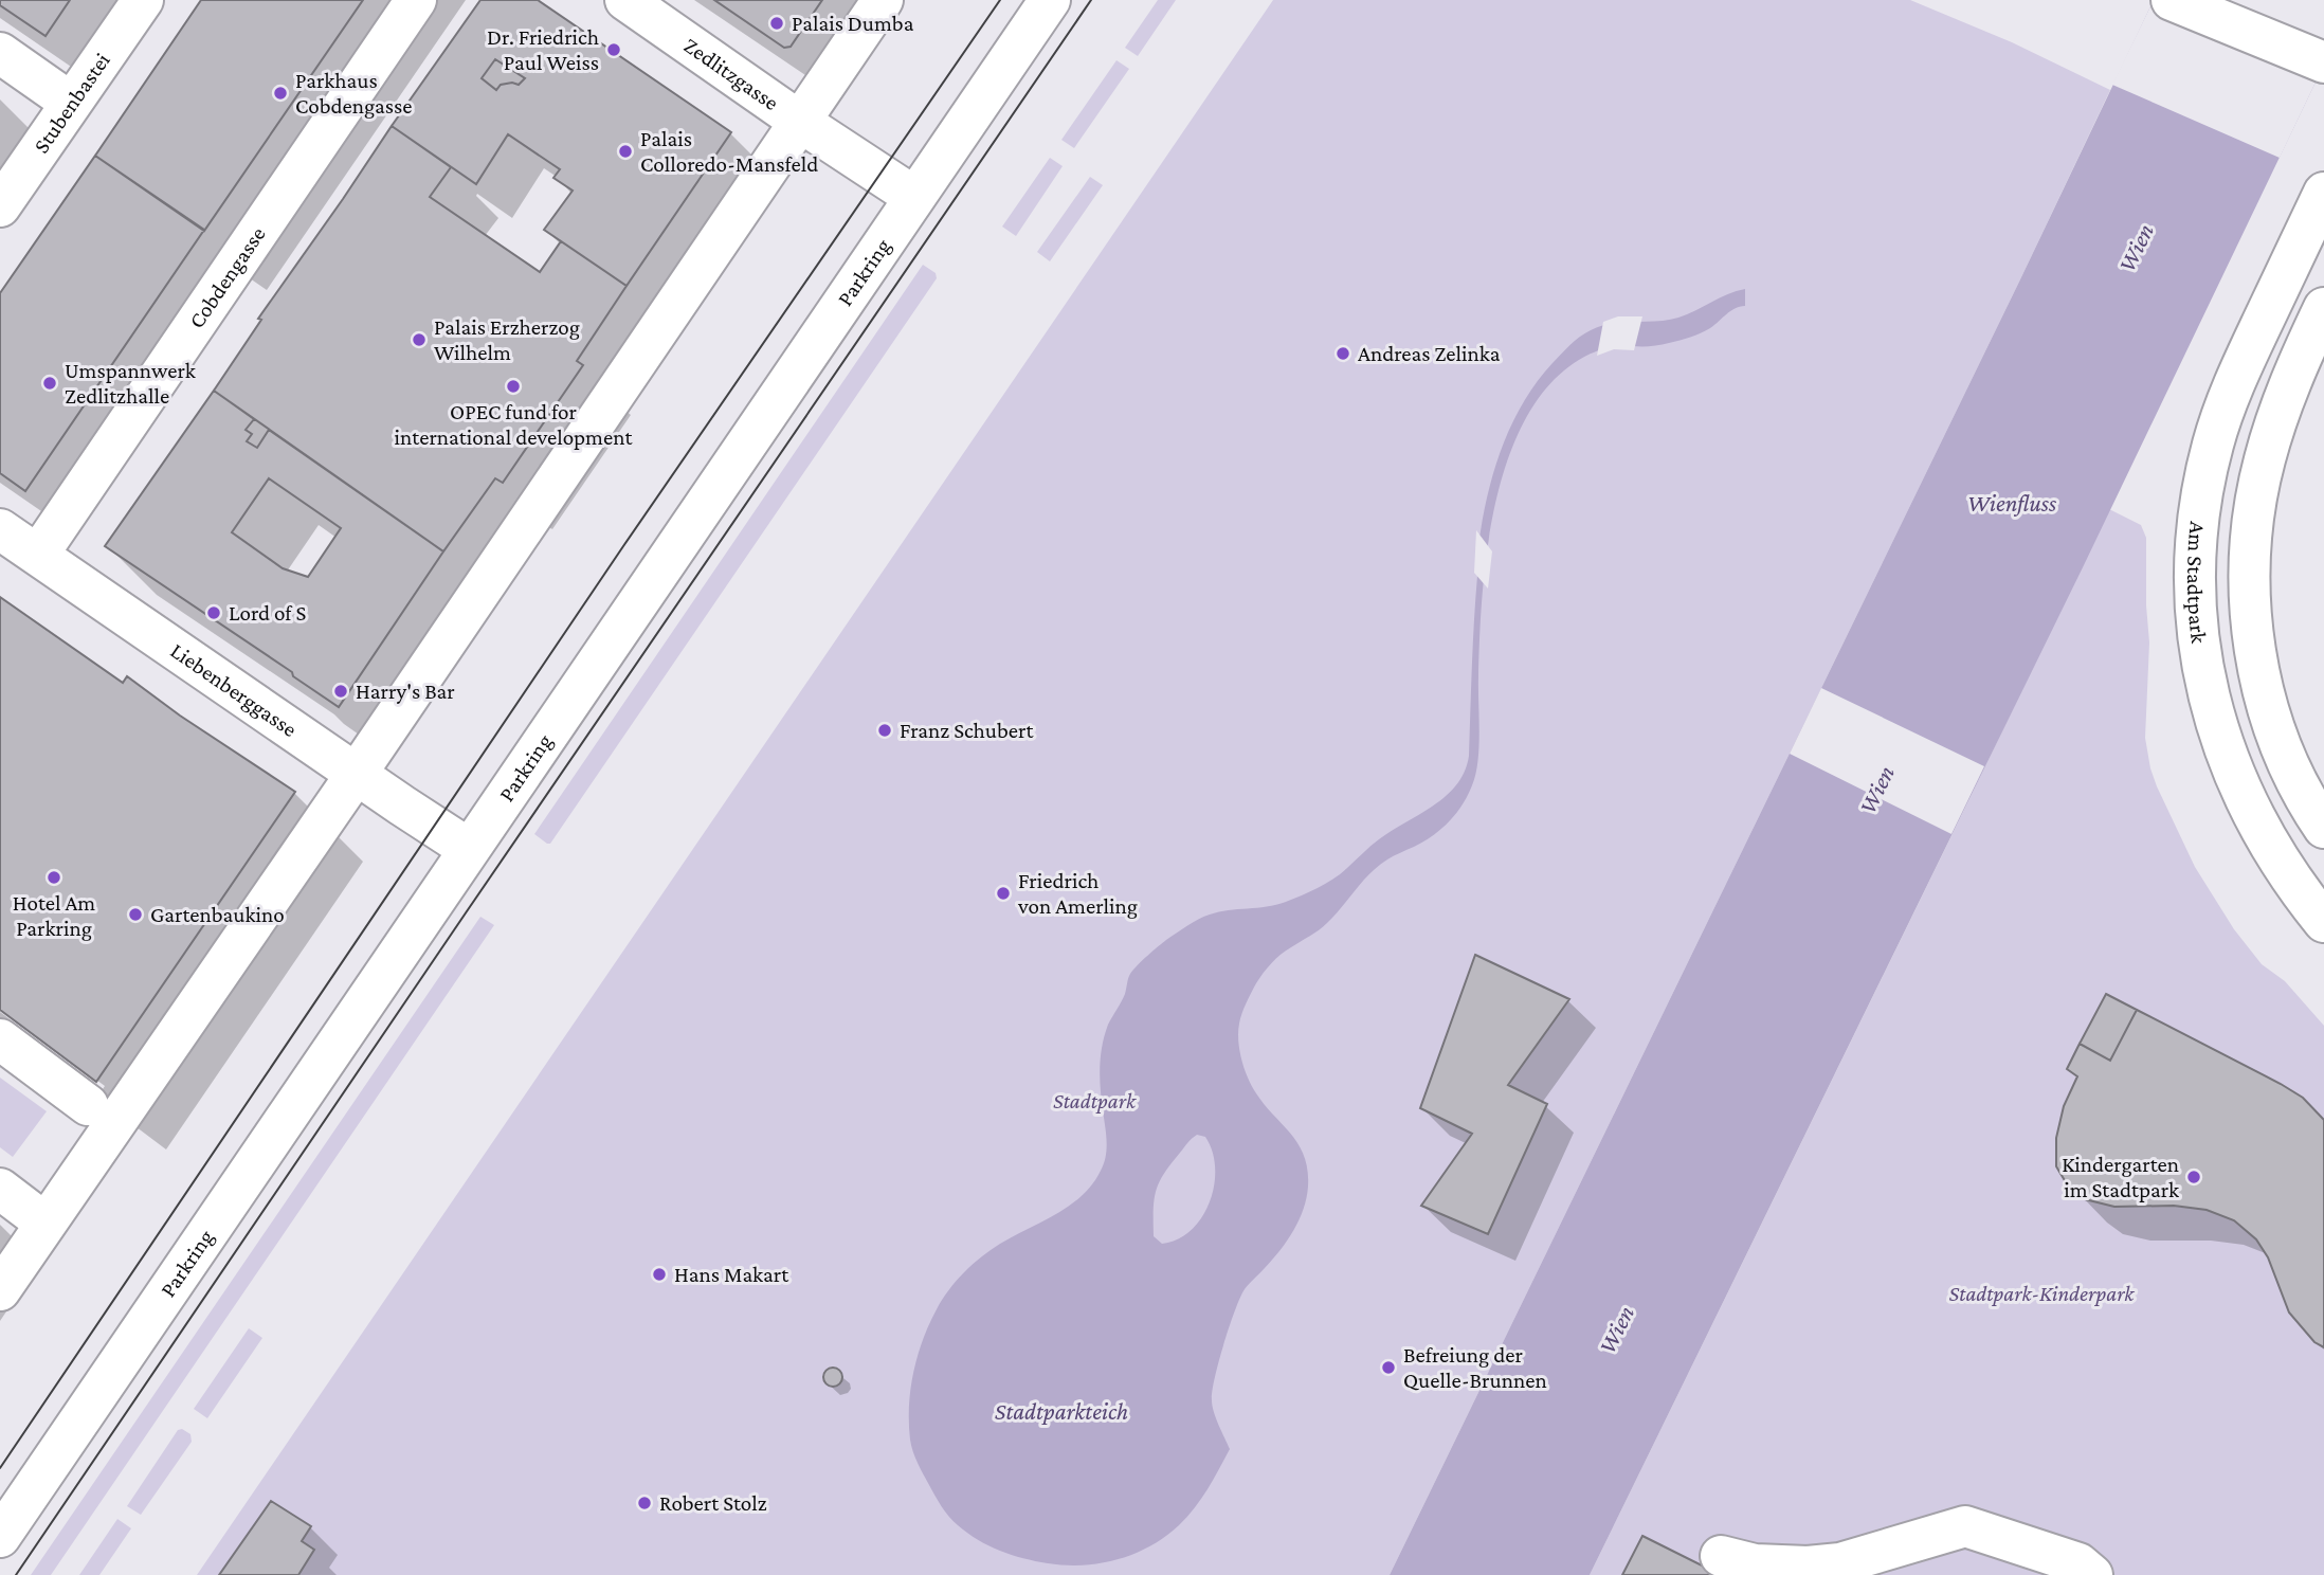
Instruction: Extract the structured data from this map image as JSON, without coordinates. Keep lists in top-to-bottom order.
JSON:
{
  "streets": {
    "street": [
      "Zedlitzgasse",
      "Stubenbastei",
      "Parkring",
      "Cobdengasse",
      "Am Stadtpark",
      "Liebenberggasse"
    ]
  },
  "crossings": [
    ["Zedlitzgasse", "Parkring"],
    ["Parkring", "Liebenberggasse"],
    ["Cobdengasse", "Liebenberggasse"]
  ],
  "water": ["Wien", "Wienfluss", "Stadtparkteich"],
  "parks": ["Stadtpark", "Stadtpark-Kinderpark"],
  "places": [
    "Palais Dumba",
    "Dr. Friedrich Paul Weiss",
    "Parkhaus Cobdengasse",
    "Palais Colloredo-Mansfeld",
    "Palais Erzherzog Wilhelm",
    "Andreas Zelinka",
    "Umspannwerk Zedlitzhalle",
    "OPEC fund for international development",
    "Lord of S",
    "Harry's Bar",
    "Franz Schubert",
    "Hotel Am Parkring",
    "Friedrich von Amerling",
    "Gartenbaukino",
    "Kindergarten im Stadtpark",
    "Hans Makart",
    "Befreiung der Quelle-Brunnen",
    "Robert Stolz"
  ]
}
